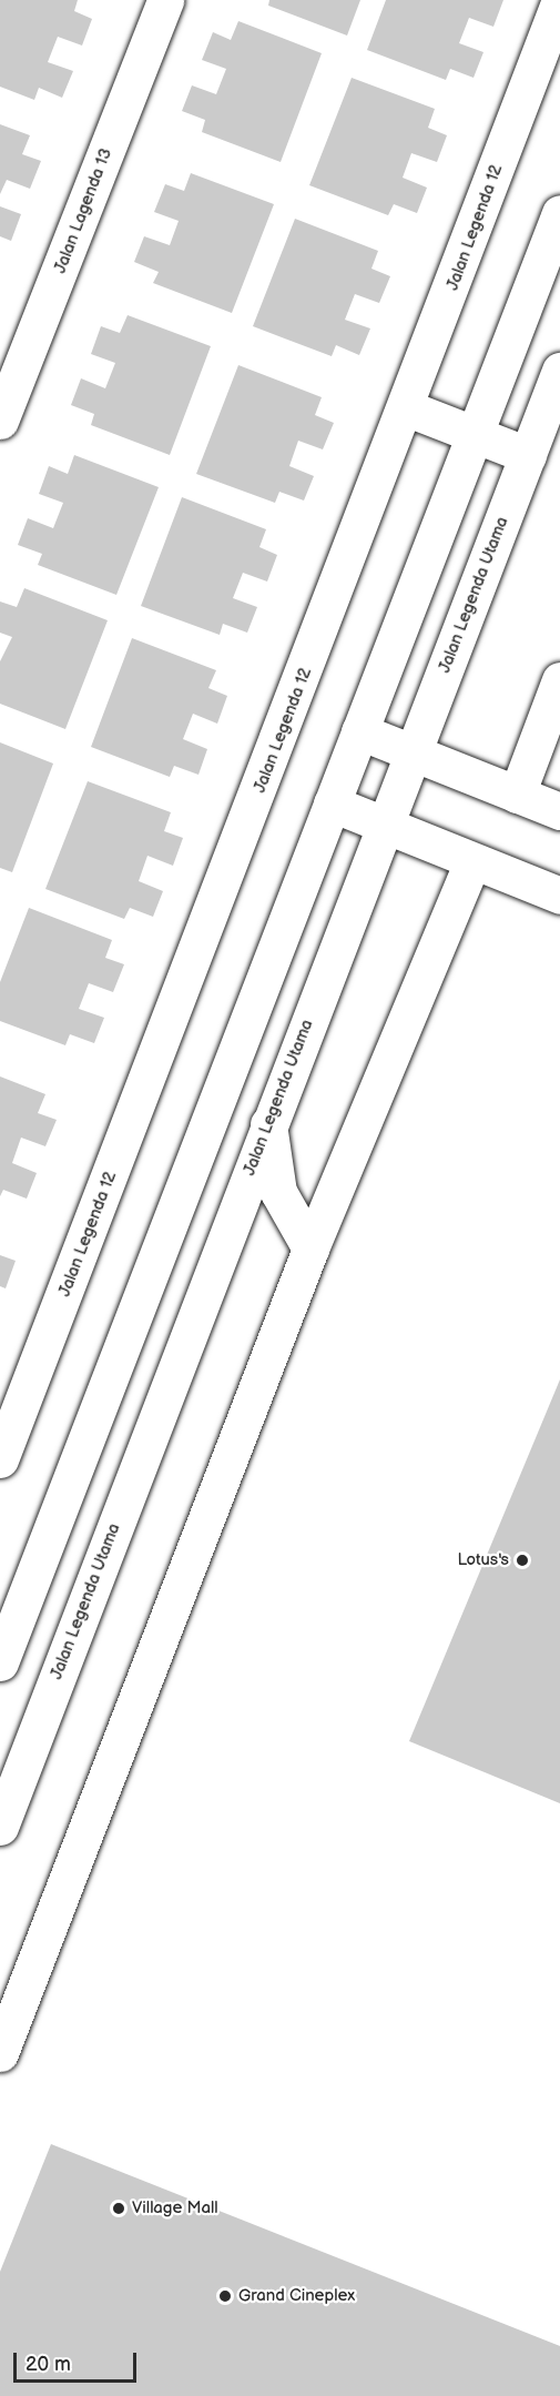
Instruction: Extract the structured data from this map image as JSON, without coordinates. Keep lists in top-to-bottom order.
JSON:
{
  "streets": {
    "street": ["Jalan Lagenda 13", "Jalan Legenda 12", "Jalan Legenda Utama"]
  },
  "places": ["Lotus's", "Village Mall", "Grand Cineplex"],
  "scale_bar": "20 m"
}
